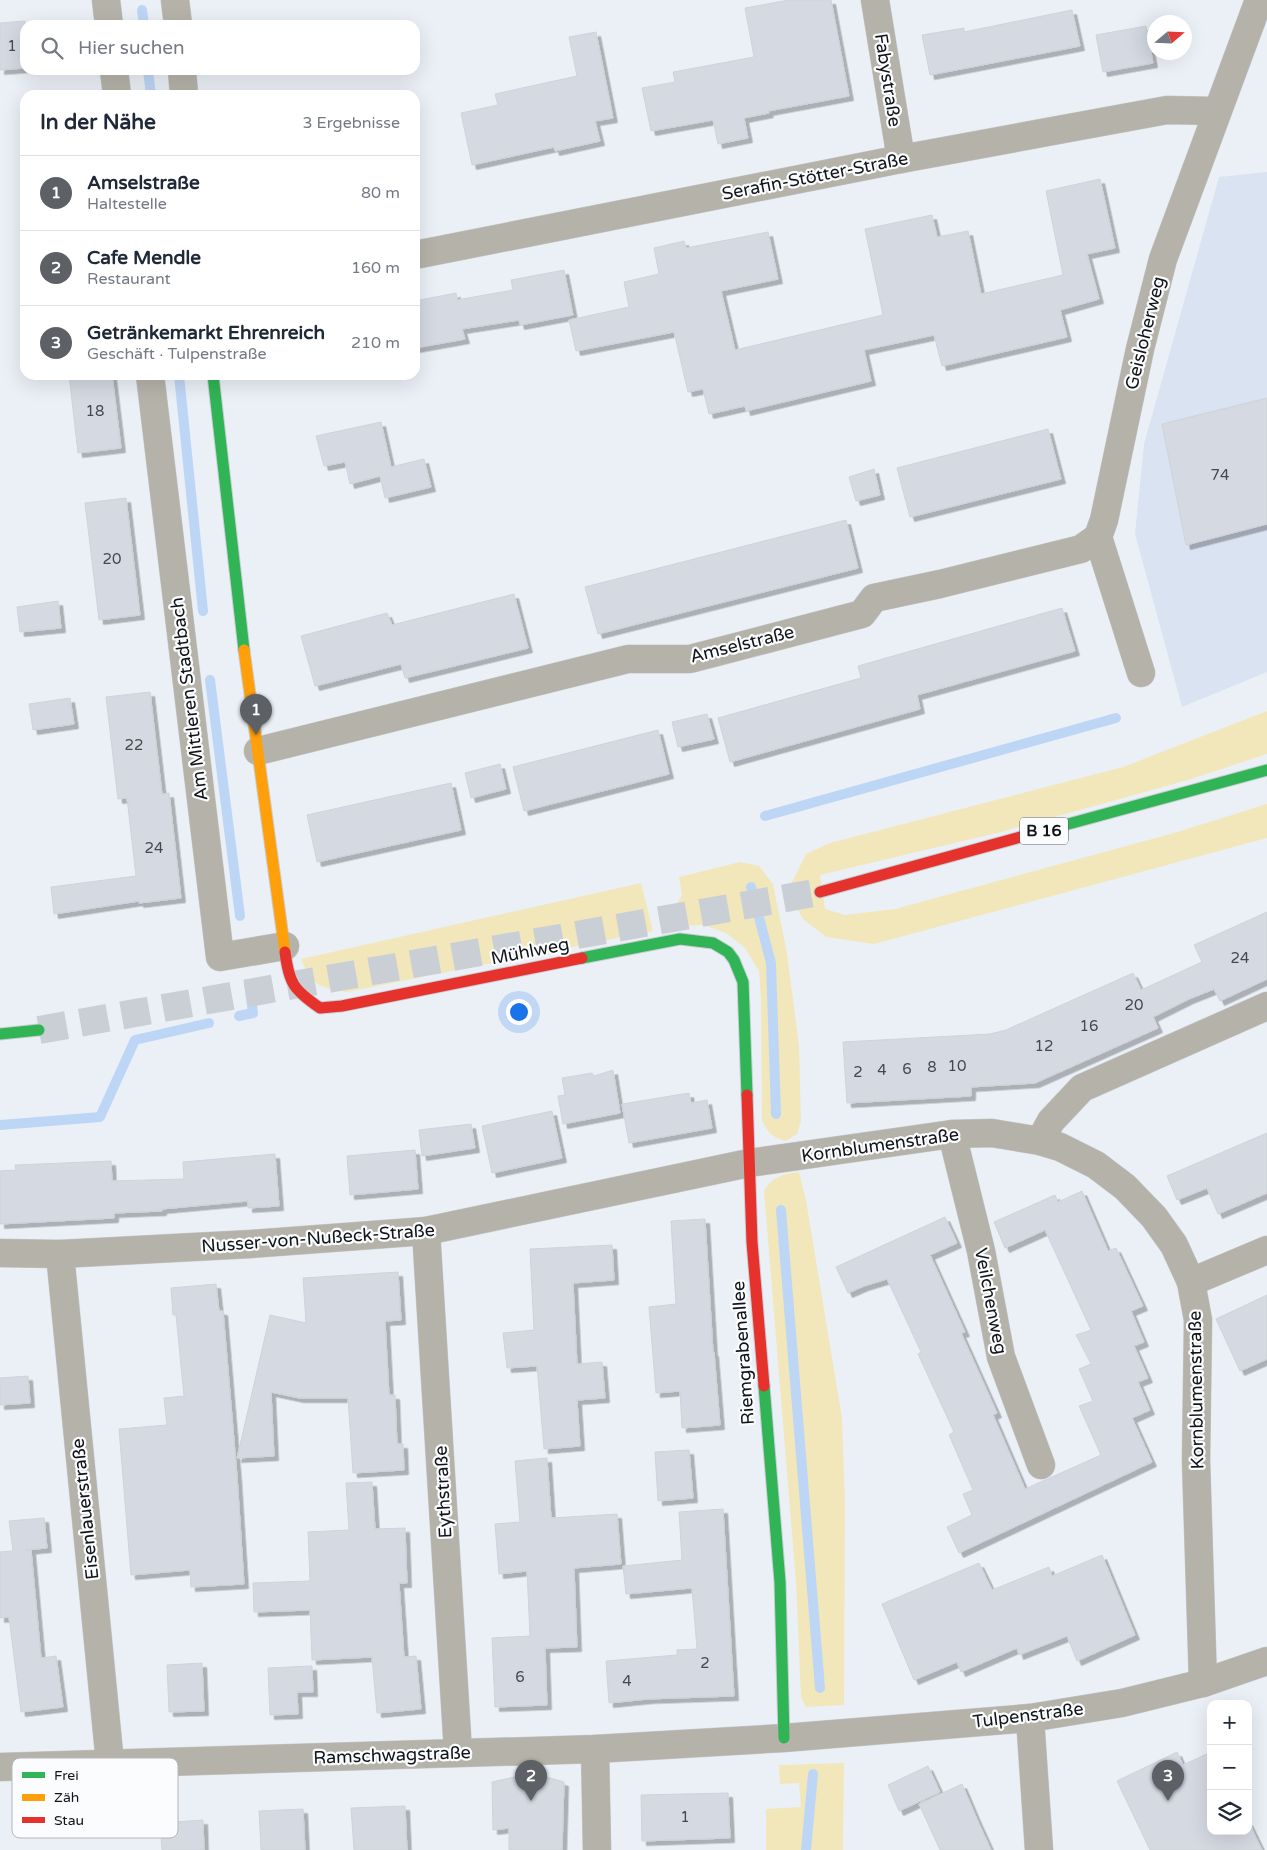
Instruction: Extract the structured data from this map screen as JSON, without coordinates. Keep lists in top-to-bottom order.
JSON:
{
  "streets": {
    "street": [
      "Fabystraße",
      "Serafin-Stötter-Straße",
      "Geisloherweg",
      "Amselstraße",
      "Am Mittleren Stadtbach",
      "B 16",
      "Mühlweg",
      "Kornblumenstraße",
      "Nusser-von-Nußeck-Straße",
      "Veilchenweg",
      "Riemgrabenallee",
      "Eythstraße",
      "Eisenlauerstraße",
      "Tulpenstraße",
      "Ramschwagstraße"
    ]
  },
  "crossings": [
    ["Fabystraße", "Serafin-Stötter-Straße"],
    ["Serafin-Stötter-Straße", "Geisloherweg"],
    ["Geisloherweg", "Amselstraße"],
    ["Am Mittleren Stadtbach", "Mühlweg"],
    ["Mühlweg", "Riemgrabenallee"],
    ["Kornblumenstraße", "Nusser-von-Nußeck-Straße"],
    ["Kornblumenstraße", "Veilchenweg"],
    ["Kornblumenstraße", "Riemgrabenallee"],
    ["Kornblumenstraße", "Tulpenstraße"],
    ["Nusser-von-Nußeck-Straße", "Riemgrabenallee"],
    ["Nusser-von-Nußeck-Straße", "Eythstraße"],
    ["Nusser-von-Nußeck-Straße", "Eisenlauerstraße"],
    ["Riemgrabenallee", "Tulpenstraße"],
    ["Riemgrabenallee", "Ramschwagstraße"],
    ["Eythstraße", "Ramschwagstraße"],
    ["Tulpenstraße", "Ramschwagstraße"]
  ],
  "house_numbers": [
    "1",
    "18",
    "74",
    "20",
    "22",
    "24",
    "24",
    "20",
    "16",
    "12",
    "10",
    "8",
    "6",
    "4",
    "2",
    "2",
    "6",
    "4",
    "1"
  ],
  "legend": ["Frei", "Zäh", "Stau"],
  "north": "right",
  "page": {
    "search": "Hier suchen",
    "heading": ["In der Nähe", "3 Ergebnisse"],
    "list": [
      {
        "mark": "1",
        "name": "Amselstraße",
        "note": "Haltestelle",
        "value": "80 m"
      },
      {
        "mark": "2",
        "name": "Cafe Mendle",
        "note": "Restaurant",
        "value": "160 m"
      },
      {
        "mark": "3",
        "name": "Getränkemarkt Ehrenreich",
        "note": "Geschäft · Tulpenstraße",
        "value": "210 m"
      }
    ],
    "pins": ["1", "2", "3"],
    "map_buttons": ["+", "−"]
  }
}
